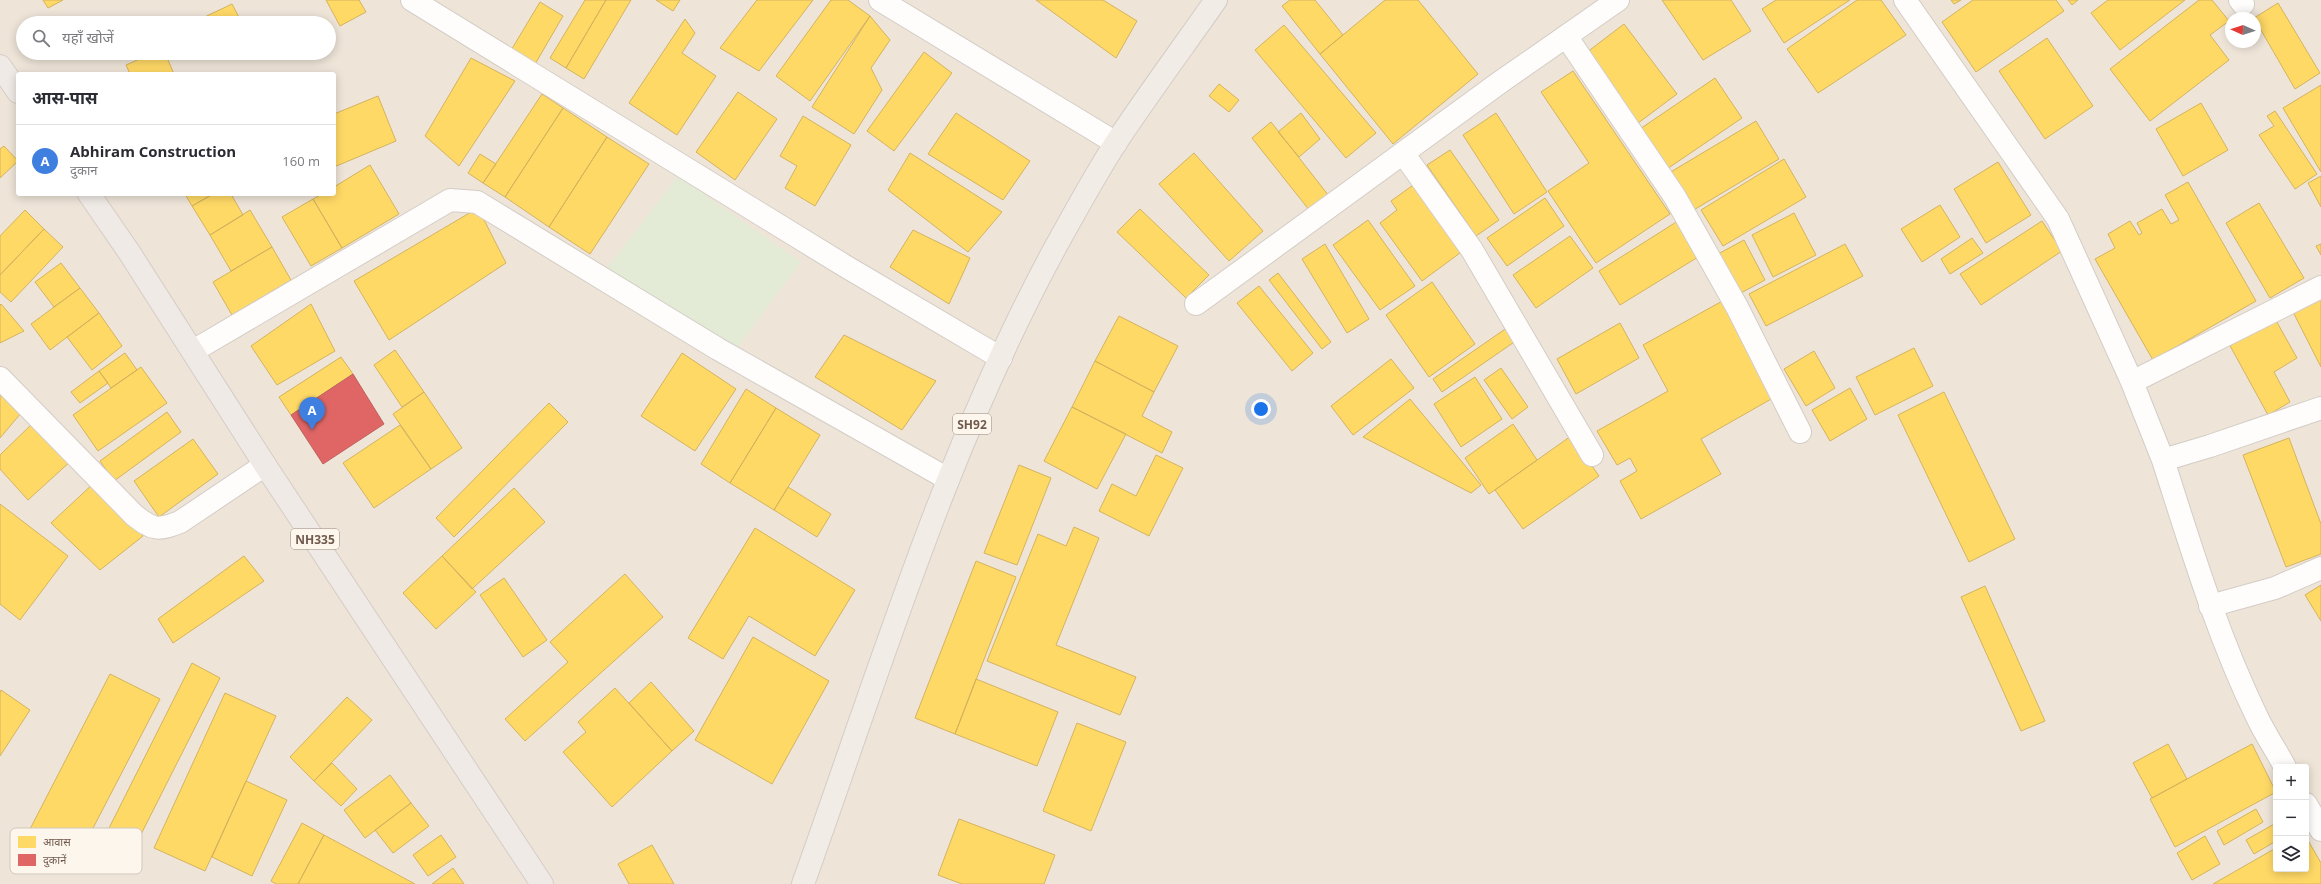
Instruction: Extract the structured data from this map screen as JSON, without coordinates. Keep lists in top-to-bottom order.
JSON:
{
  "streets": {
    "highway": ["NH335"],
    "main road": ["SH92"]
  },
  "legend": ["आवास", "दुकानें"],
  "north": "left",
  "page": {
    "search": "यहाँ खोजें",
    "heading": "आस-पास",
    "list": [
      {
        "mark": "A",
        "name": "Abhiram Construction",
        "note": "दुकान",
        "value": "160 m"
      }
    ],
    "pins": "A",
    "map_buttons": ["+", "−"]
  }
}
